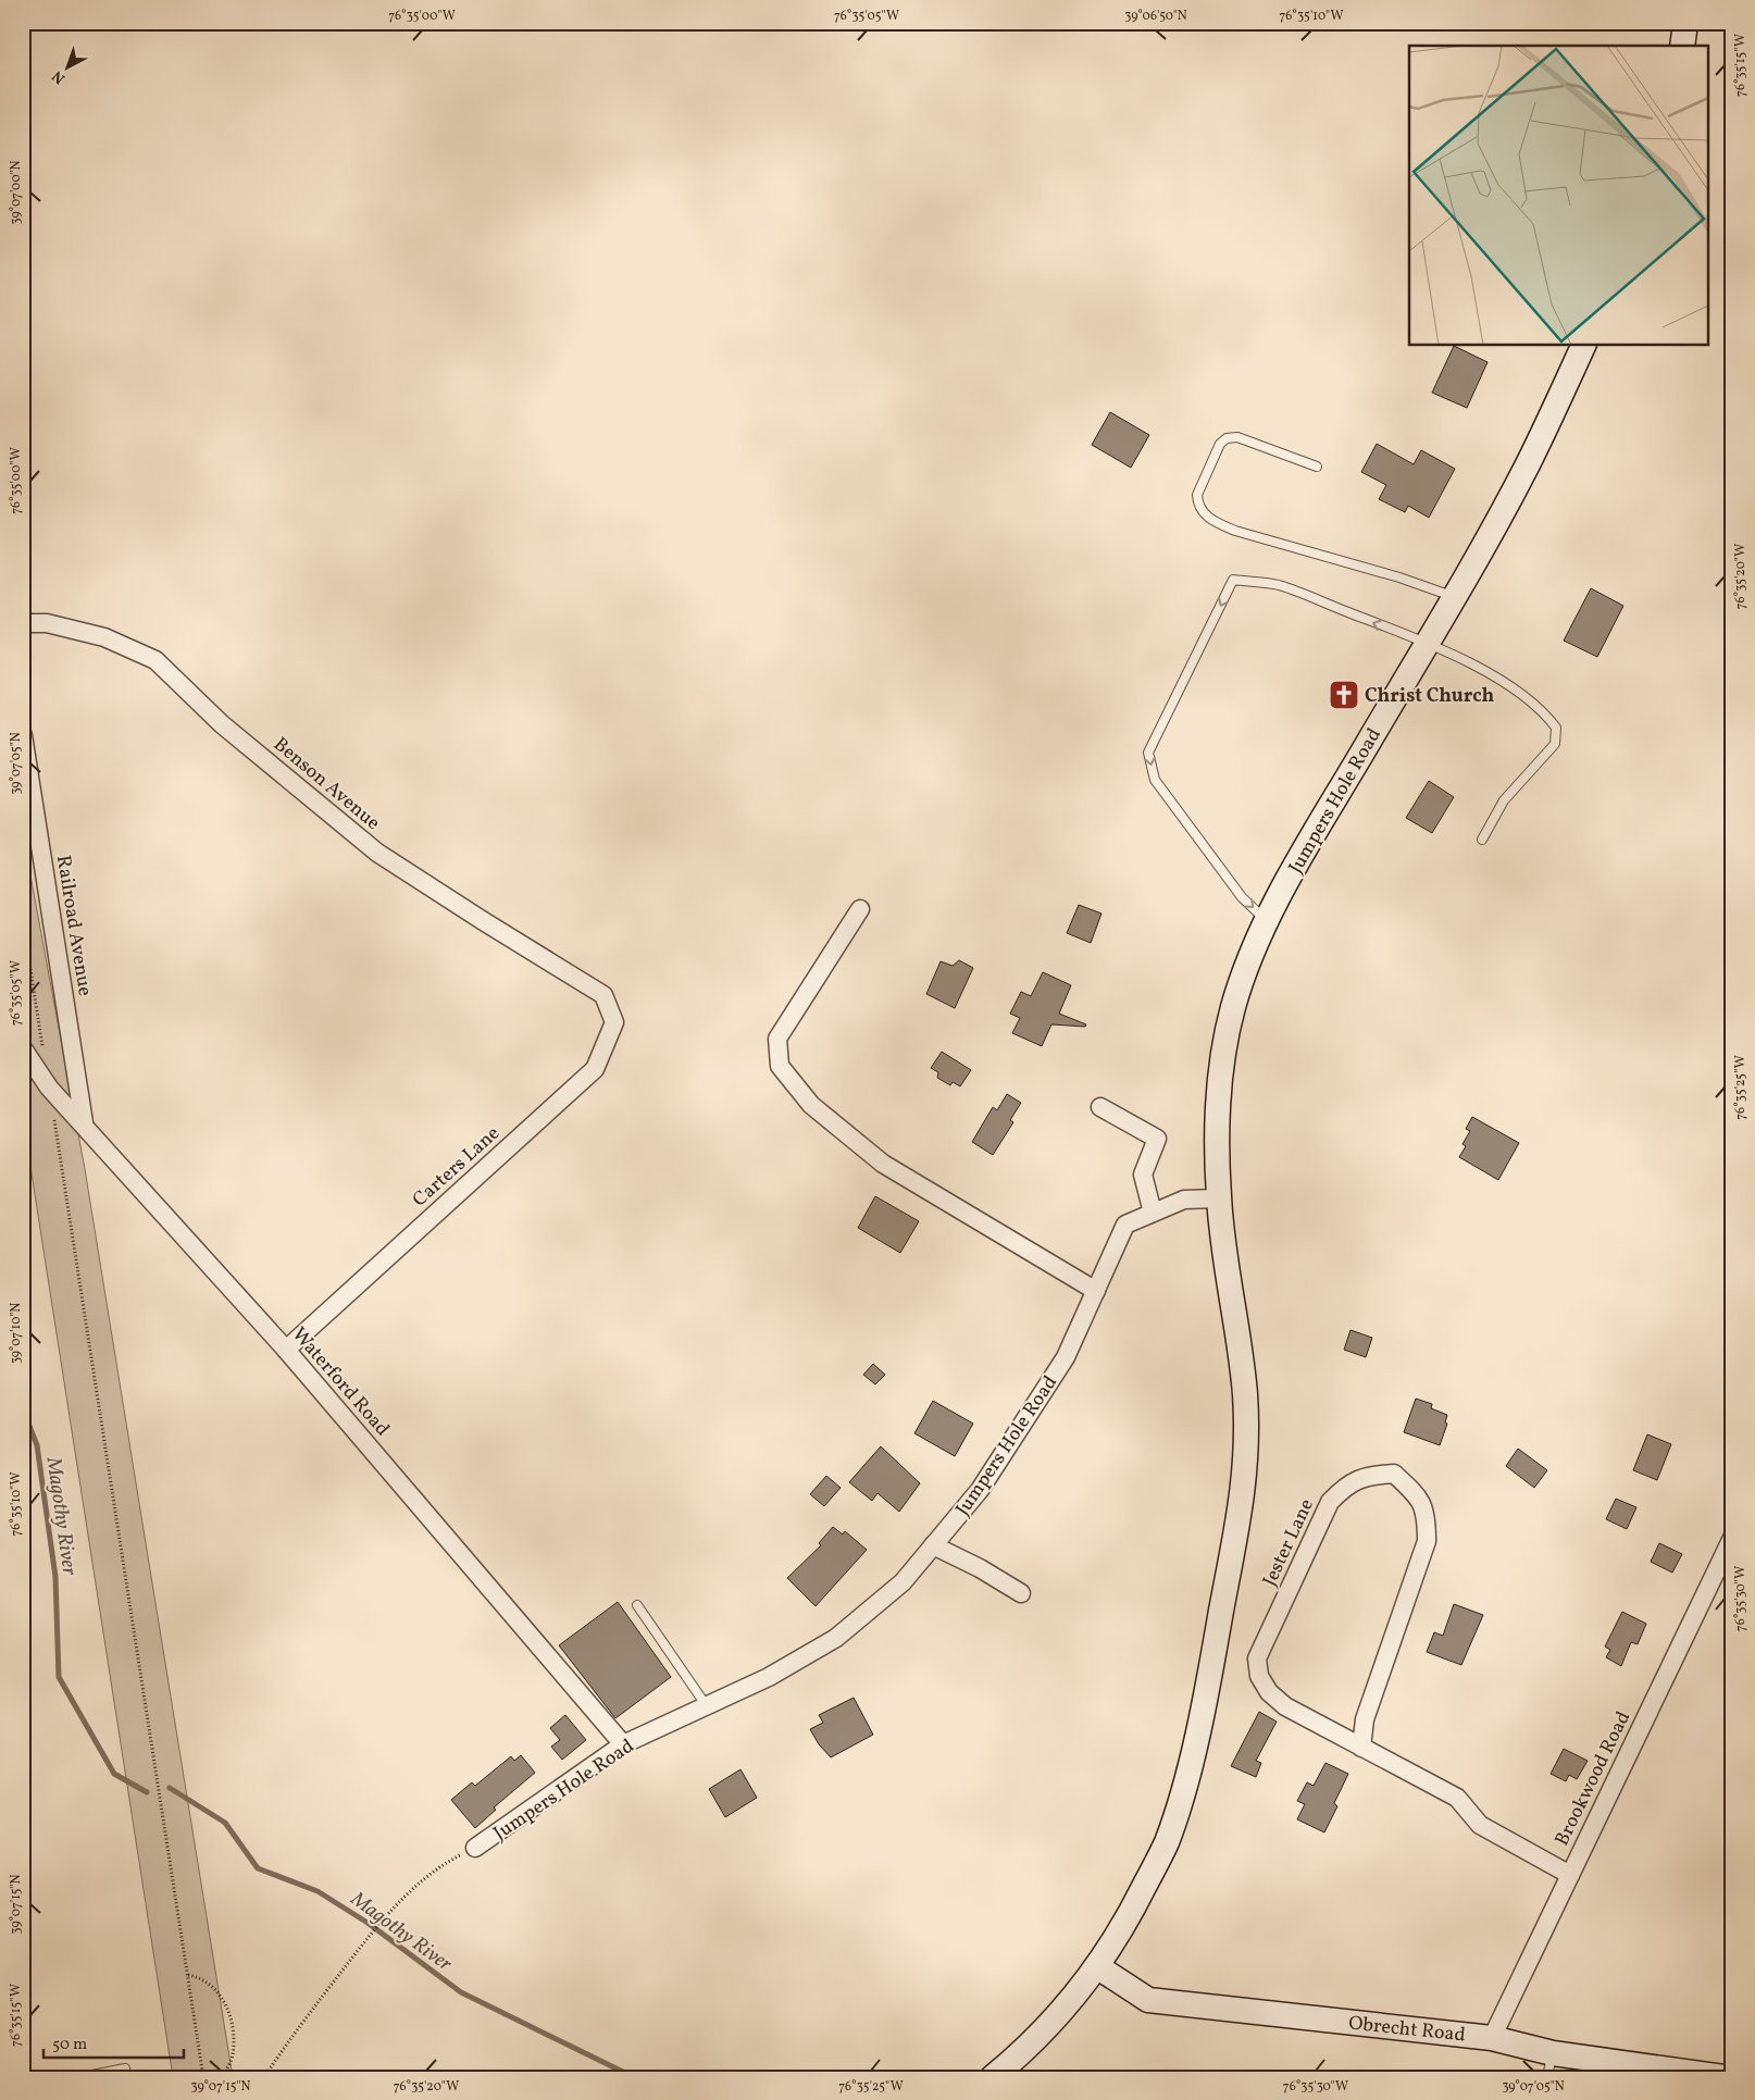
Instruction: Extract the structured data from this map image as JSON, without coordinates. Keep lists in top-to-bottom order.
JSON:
{
  "streets": {
    "main road": ["Jumpers Hole Road", "Obrecht Road"],
    "street": [
      "Benson Avenue",
      "Railroad Avenue",
      "Carters Lane",
      "Waterford Road",
      "Jester Lane",
      "Brookwood Road"
    ]
  },
  "crossings": [
    ["Benson Avenue", "Carters Lane"],
    ["Jumpers Hole Road", "Waterford Road"],
    ["Jumpers Hole Road", "Obrecht Road"],
    ["Railroad Avenue", "Waterford Road"],
    ["Carters Lane", "Waterford Road"],
    ["Jester Lane", "Brookwood Road"],
    ["Brookwood Road", "Obrecht Road"]
  ],
  "water": ["Magothy River"],
  "places": {
    "church": ["Christ Church"]
  },
  "scale_bar": "50 m",
  "north": "bottom left",
  "coordinates": [
    "76°35'00\"W",
    "76°35'05\"W",
    "39°06'50\"N",
    "76°35'10\"W",
    "76°35'15\"W",
    "39°07'00\"N",
    "76°35'20\"W",
    "39°07'05\"N",
    "76°35'25\"W",
    "39°07'10\"N",
    "76°35'30\"W",
    "39°07'15\"N"
  ]
}
